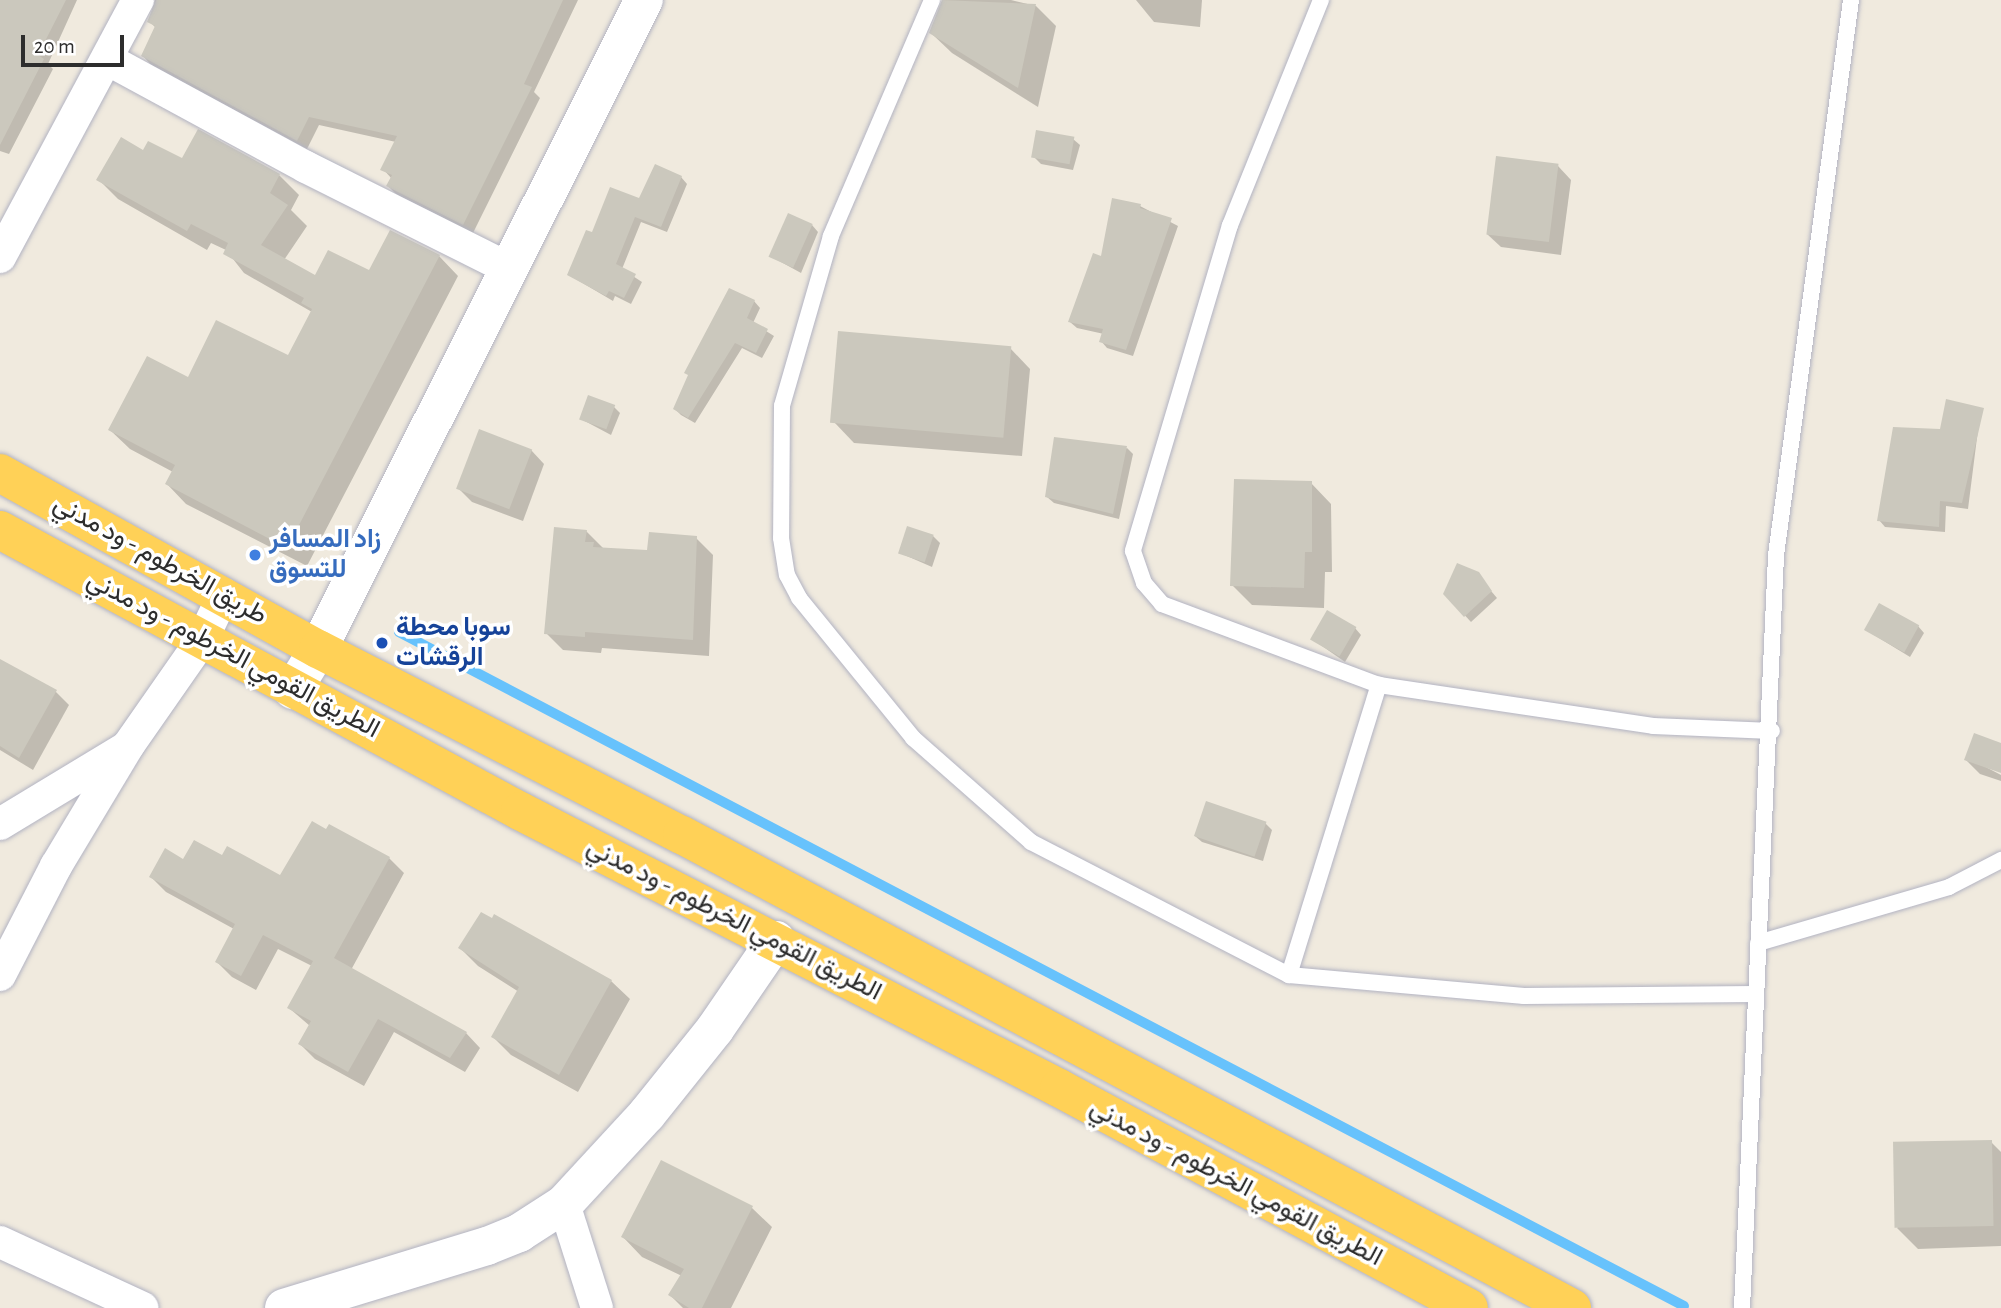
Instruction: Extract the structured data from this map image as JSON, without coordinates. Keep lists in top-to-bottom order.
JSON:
{
  "streets": {
    "highway": ["طريق الخرطوم - ود مدني", "الطريق القومي الخرطوم - ود مدني"]
  },
  "crossings": [
    ["طريق الخرطوم - ود مدني", "الطريق القومي الخرطوم - ود مدني"]
  ],
  "places": ["زاد المسافر للتسوق", "سوبا محطة الرقشات"],
  "scale_bar": "20 m"
}
